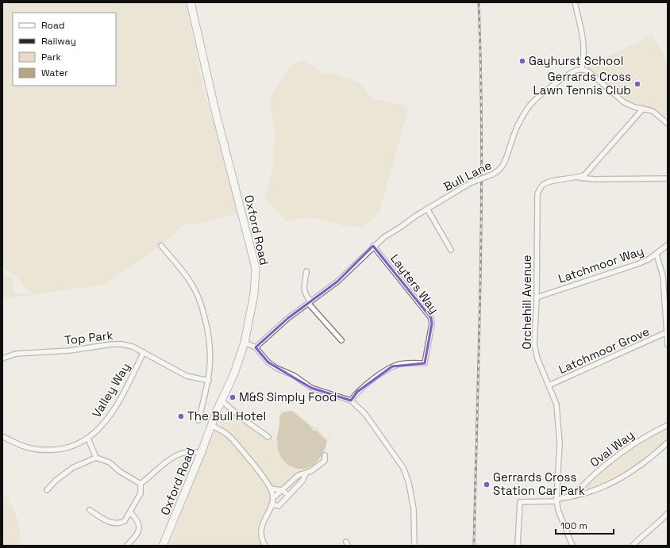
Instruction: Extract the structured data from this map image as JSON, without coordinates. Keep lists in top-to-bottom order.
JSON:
{
  "streets": {
    "main road": ["Oxford Road"],
    "street": [
      "Bull Lane",
      "Latchmoor Way",
      "Layters Way",
      "Orchehill Avenue",
      "Top Park",
      "Latchmoor Grove",
      "Valley Way",
      "Oval Way"
    ]
  },
  "crossings": [
    ["Bull Lane", "Layters Way"],
    ["Latchmoor Way", "Orchehill Avenue"],
    ["Orchehill Avenue", "Latchmoor Grove"],
    ["Orchehill Avenue", "Oval Way"],
    ["Top Park", "Valley Way"]
  ],
  "places": [
    "Gayhurst School",
    "Gerrards Cross Lawn Tennis Club",
    "M&S Simply Food",
    "The Bull Hotel",
    "Gerrards Cross Station Car Park"
  ],
  "legend": [
    "Road",
    "Railway",
    "Park",
    "Water"
  ],
  "scale_bar": "100 m"
}
